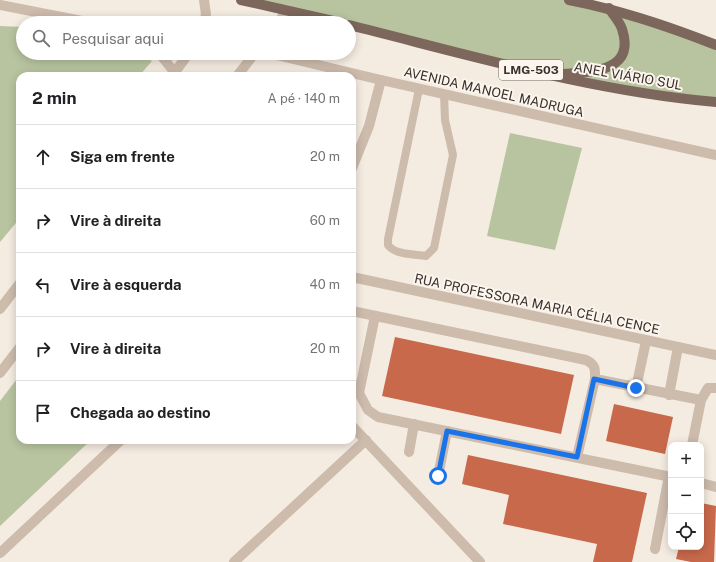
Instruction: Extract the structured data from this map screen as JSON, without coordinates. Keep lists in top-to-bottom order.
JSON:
{
  "streets": {
    "main road": ["LMG-503", "ANEL VIÁRIO SUL"],
    "street": ["AVENIDA MANOEL MADRUGA", "RUA PROFESSORA MARIA CÉLIA CENCE"]
  },
  "page": {
    "search": "Pesquisar aqui",
    "heading": ["2 min", "A pé · 140 m"],
    "list": [
      ["Siga em frente", "20 m"],
      ["Vire à direita", "60 m"],
      ["Vire à esquerda", "40 m"],
      ["Vire à direita", "20 m"],
      "Chegada ao destino"
    ],
    "map_buttons": ["+", "−"]
  }
}
